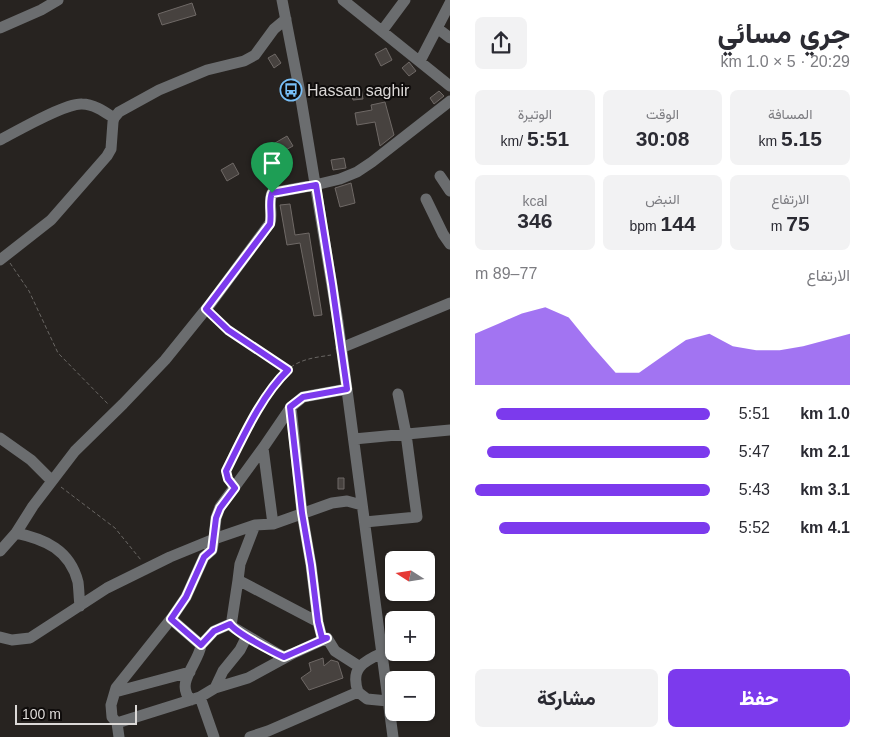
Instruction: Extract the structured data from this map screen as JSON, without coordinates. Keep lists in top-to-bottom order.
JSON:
{
  "places": {
    "bus stop": ["Hassan saghir"]
  },
  "scale_bar": "100 m",
  "north": "left",
  "page": {
    "heading": ["جري مسائي", "20:29 · 5 × 1.0 km"],
    "stats": [
      ["المسافة", "5.15 km"],
      ["الوقت", "30:08"],
      ["الوتيرة", "5:51 /km"],
      ["الارتفاع", "75 m"],
      ["النبض", "144 bpm"],
      ["kcal", "346"]
    ],
    "chart": ["الارتفاع", "77–89 m"],
    "list": [
      {
        "name": "1.0 km",
        "note": "5:51"
      },
      {
        "name": "2.1 km",
        "note": "5:47"
      },
      {
        "name": "3.1 km",
        "note": "5:43"
      },
      {
        "name": "4.1 km",
        "note": "5:52"
      }
    ],
    "map_buttons": ["+", "−"],
    "buttons": ["حفظ", "مشاركة"],
    "scale": "100 m"
  }
}
